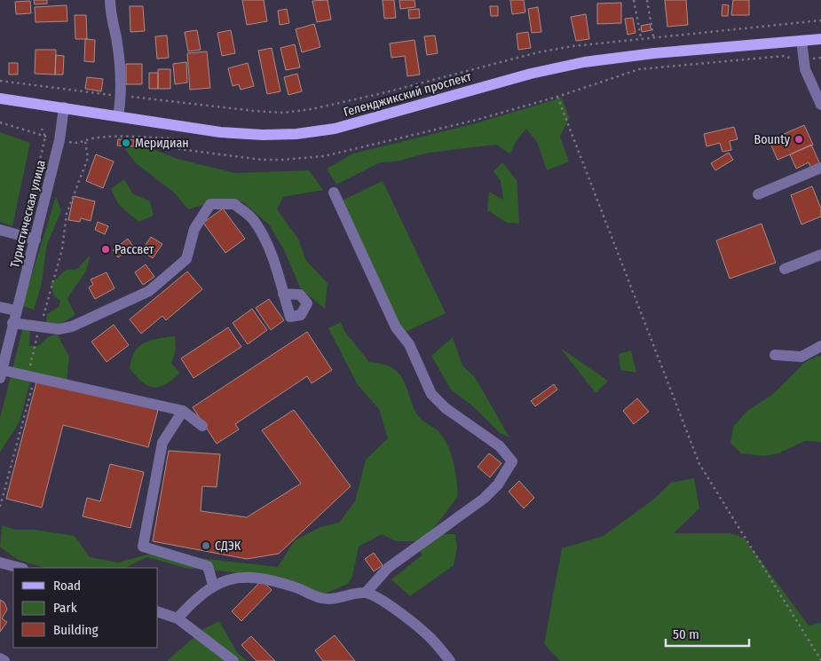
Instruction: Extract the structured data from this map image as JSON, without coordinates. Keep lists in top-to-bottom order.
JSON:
{
  "streets": {
    "main road": ["Геленджикский проспект"],
    "street": ["Туристическая улица"]
  },
  "crossings": [
    ["Геленджикский проспект", "Туристическая улица"]
  ],
  "places": [
    "Bounty",
    "Меридиан",
    "Рассвет",
    "СДЭК"
  ],
  "legend": ["Road", "Park", "Building"],
  "scale_bar": "50 m"
}
